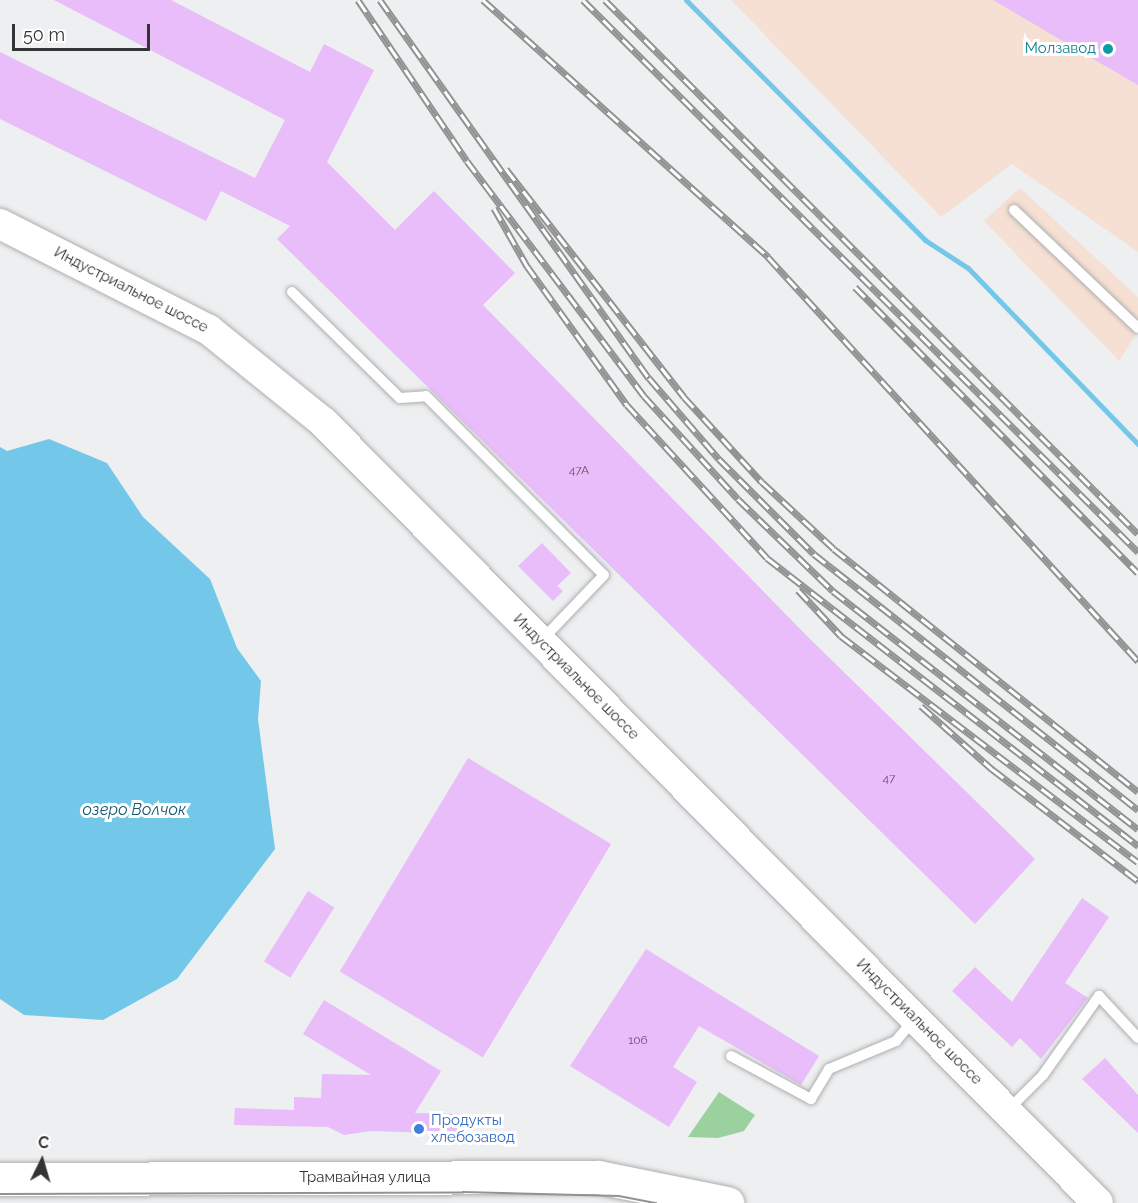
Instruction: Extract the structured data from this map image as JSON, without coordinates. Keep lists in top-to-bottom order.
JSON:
{
  "streets": {
    "main road": ["Трамвайная улица"],
    "street": ["Индустриальное шоссе"]
  },
  "water": ["озеро Волчок"],
  "places": ["Молзавод", "Продукты хлебозавод"],
  "house_numbers": ["47А", "47", "106"],
  "scale_bar": "50 m",
  "north": "top"
}
